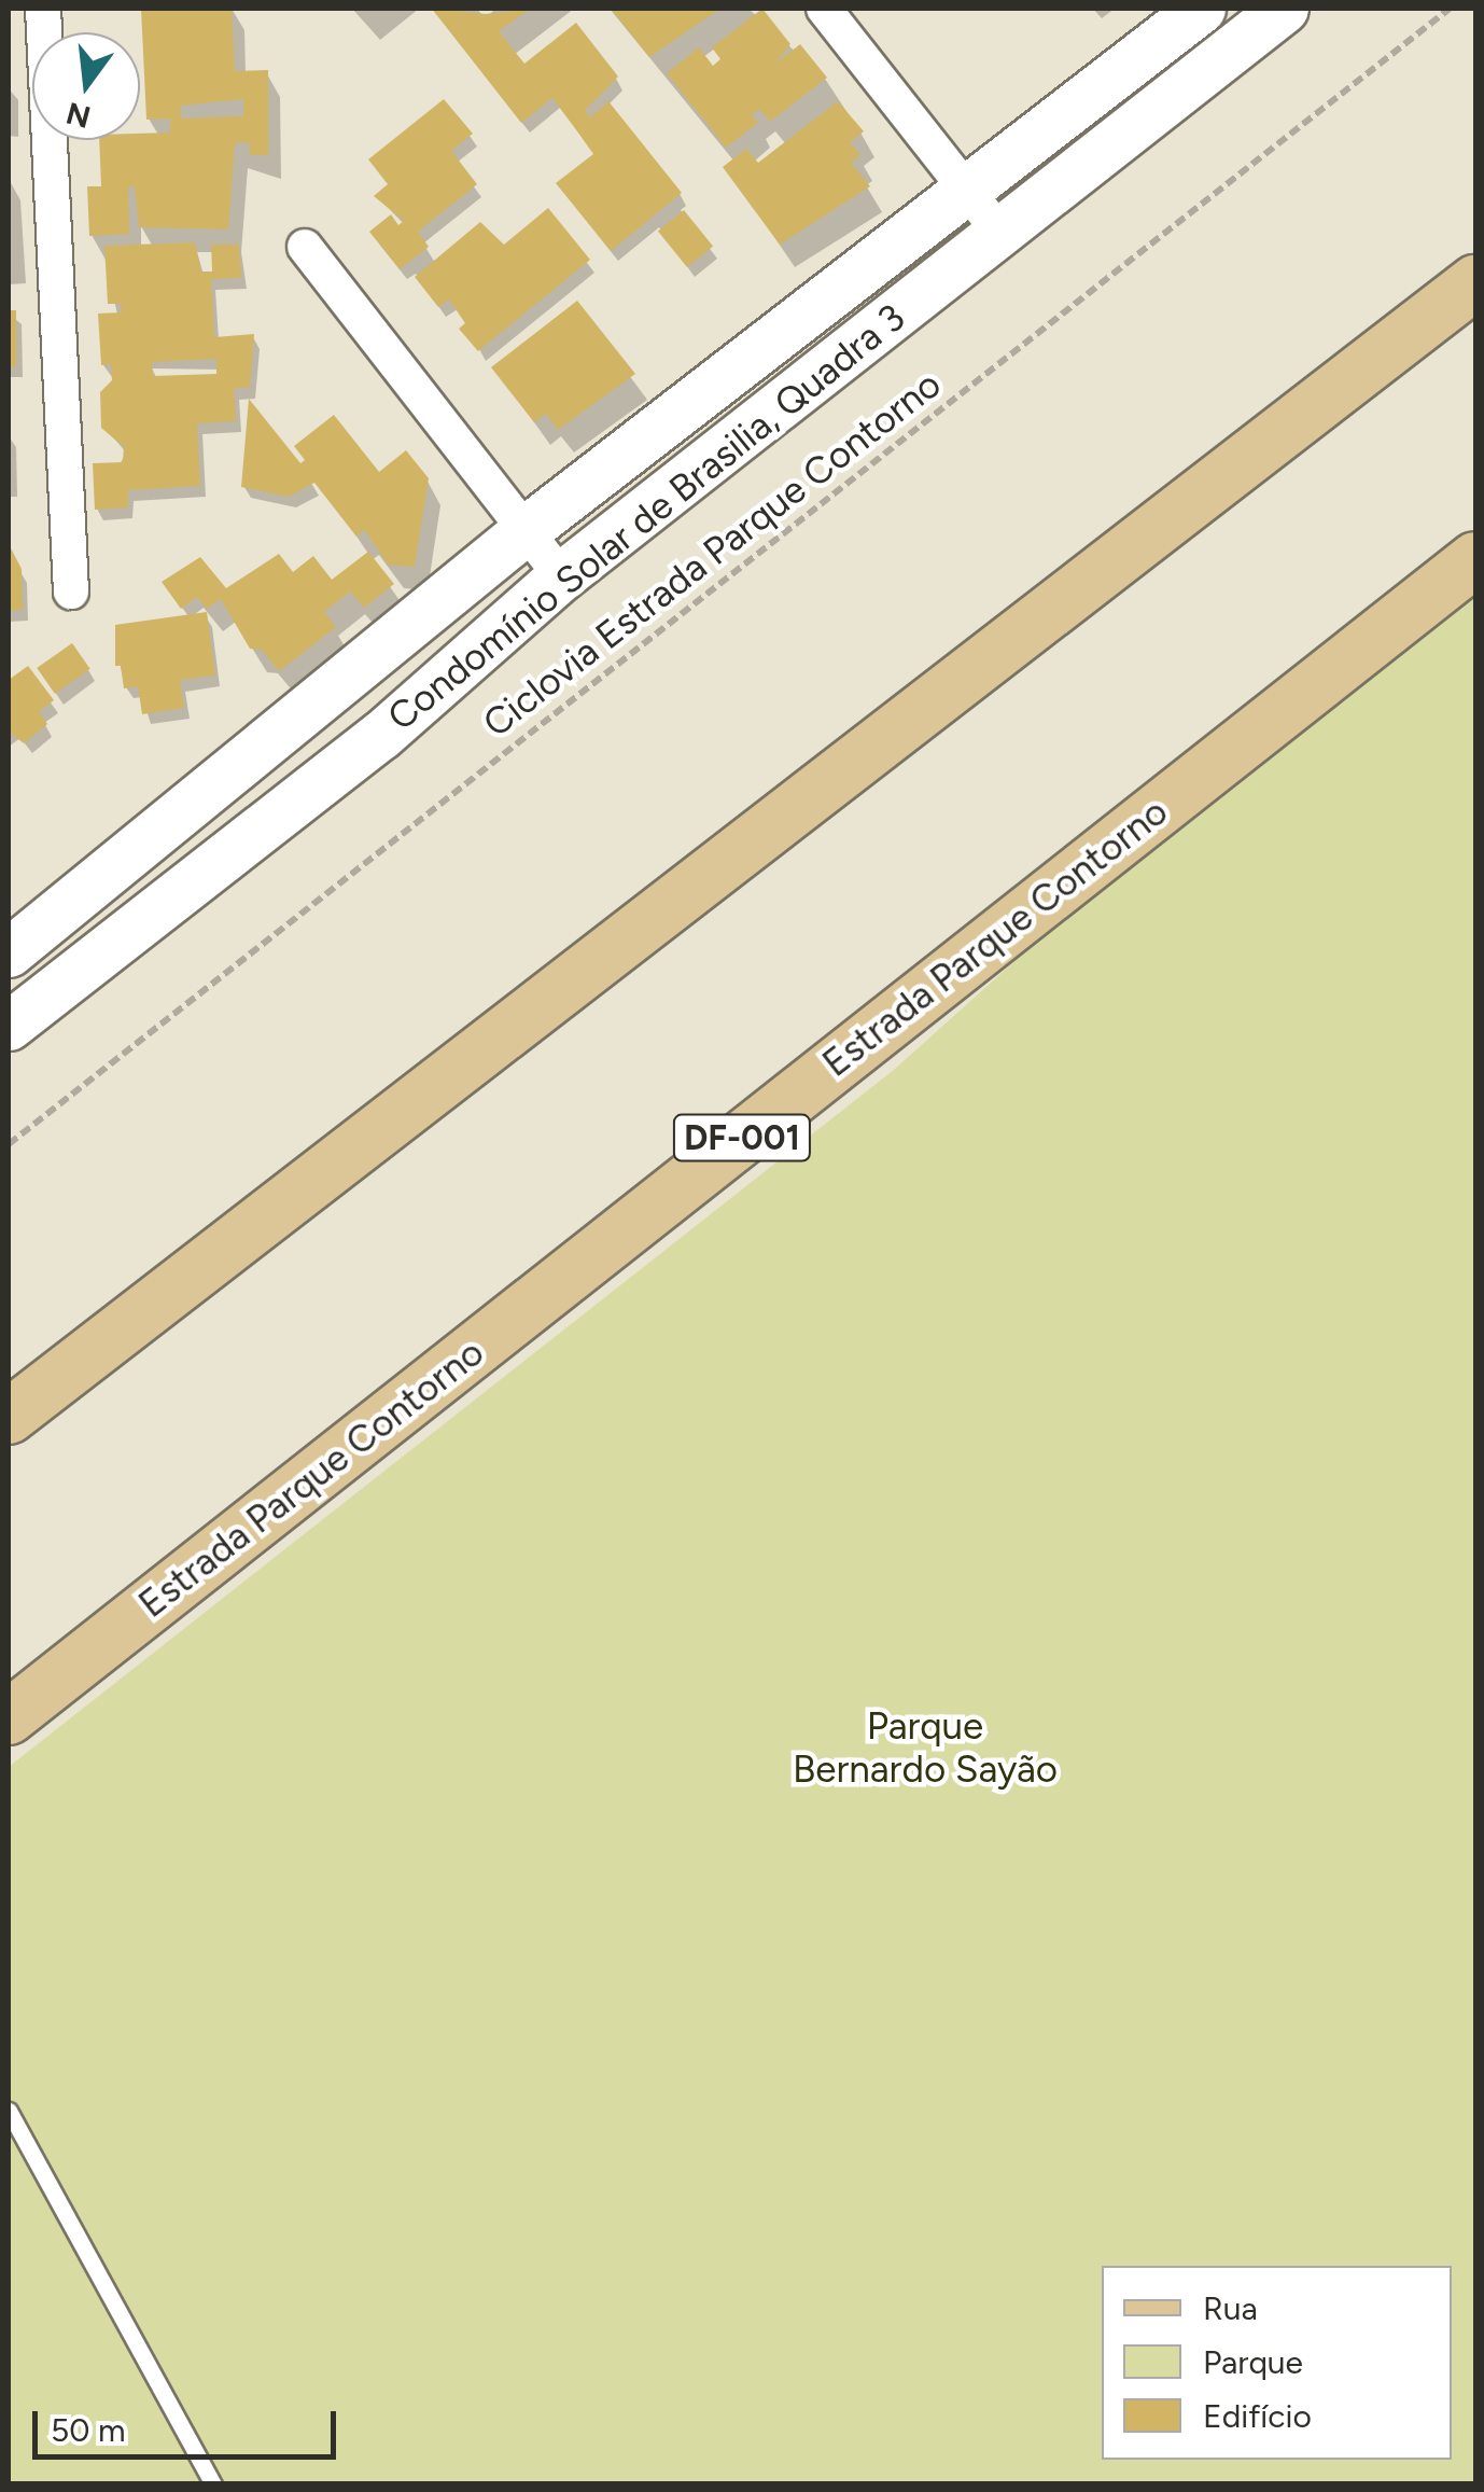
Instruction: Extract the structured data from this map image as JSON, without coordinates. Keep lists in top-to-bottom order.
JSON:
{
  "streets": {
    "main road": ["Estrada Parque Contorno", "DF-001"],
    "street": ["Condomínio Solar de Brasilia, Quadra 3"],
    "path": ["Ciclovia Estrada Parque Contorno"]
  },
  "parks": ["Parque Bernardo Sayão"],
  "legend": ["Rua", "Parque", "Edifício"],
  "scale_bar": "50 m",
  "north": "bottom"
}
